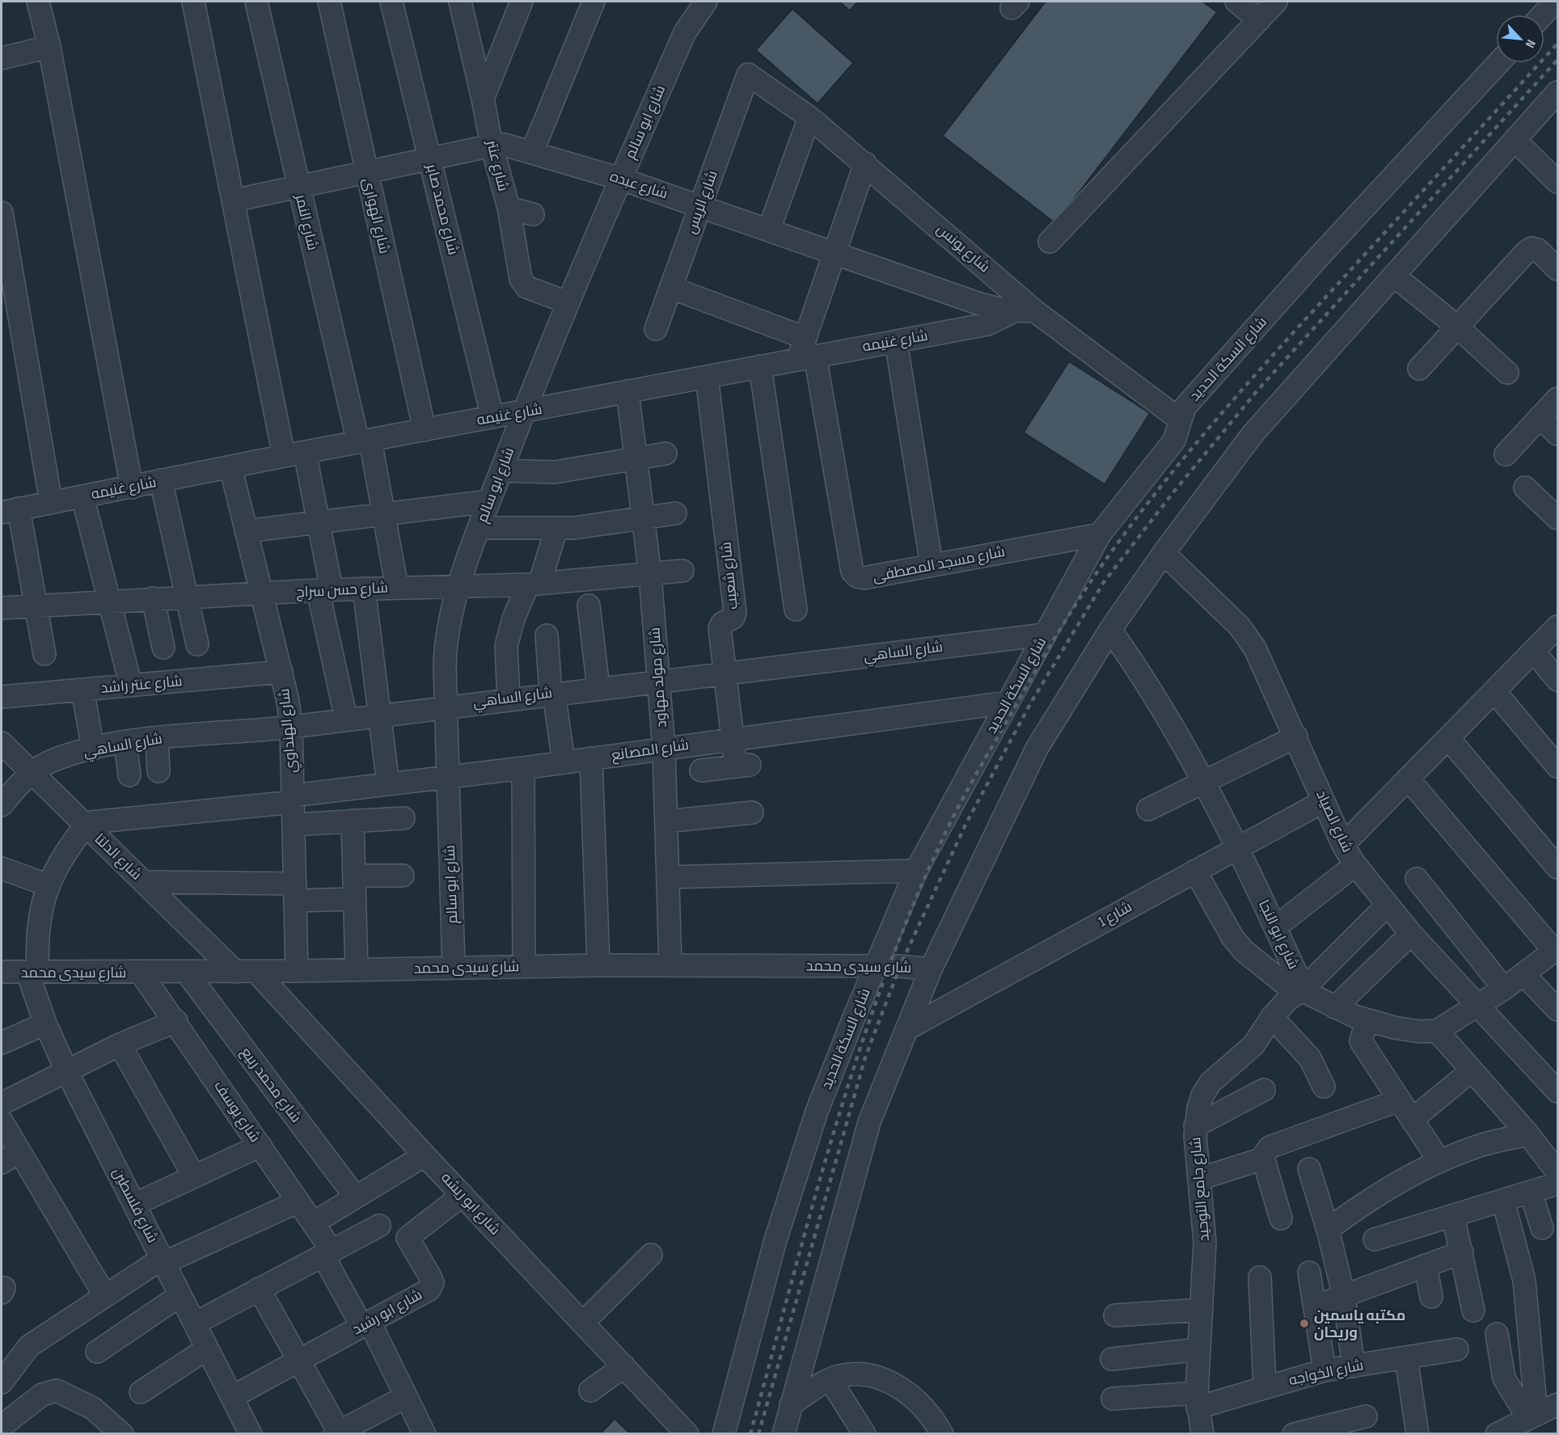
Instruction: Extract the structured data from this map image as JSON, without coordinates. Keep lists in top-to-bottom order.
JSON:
{
  "streets": {
    "street": [
      "شارع ابو سالم",
      "شارع عنتر",
      "شارع عبده",
      "شارع الريس",
      "شارع محمد صابر",
      "شارع الهوارى",
      "شارع النمر",
      "شارع يونس",
      "شارع غنيمه",
      "شارع السكة الحديد",
      "شارع مسجد المصطفى",
      "شارع شعيب",
      "شارع حسن سراج",
      "شارع الساهي",
      "شارع مولد مهاود",
      "شارع عنتر راشد",
      "شارع الهنداوي",
      "شارع المصانع",
      "شارع الصياد",
      "شارع الدلتا",
      "شارع 1",
      "شارع ابو النجا",
      "شارع سيدى محمد",
      "شارع محمد ربيع",
      "شارع يوسف",
      "شارع جامع التوحيد",
      "شارع ابو ريشه",
      "شارع فلسطين",
      "شارع ابو رشيد",
      "شارع الخواجه"
    ]
  },
  "crossings": [
    ["شارع ابو سالم", "شارع عنتر"],
    ["شارع ابو سالم", "شارع عبده"],
    ["شارع ابو سالم", "شارع غنيمه"],
    ["شارع ابو سالم", "شارع حسن سراج"],
    ["شارع ابو سالم", "شارع الساهي"],
    ["شارع ابو سالم", "شارع المصانع"],
    ["شارع ابو سالم", "شارع سيدى محمد"],
    ["شارع عنتر", "شارع عبده"],
    ["شارع عبده", "شارع الريس"],
    ["شارع عبده", "شارع محمد صابر"],
    ["شارع عبده", "شارع الهوارى"],
    ["شارع عبده", "شارع النمر"],
    ["شارع عبده", "شارع يونس"],
    ["شارع عبده", "شارع غنيمه"],
    ["شارع الريس", "شارع يونس"],
    ["شارع محمد صابر", "شارع غنيمه"],
    ["شارع الهوارى", "شارع غنيمه"],
    ["شارع النمر", "شارع غنيمه"],
    ["شارع النمر", "شارع حسن سراج"],
    ["شارع يونس", "شارع غنيمه"],
    ["شارع يونس", "شارع السكة الحديد"],
    ["شارع غنيمه", "شارع مسجد المصطفى"],
    ["شارع غنيمه", "شارع شعيب"],
    ["شارع غنيمه", "شارع مولد مهاود"],
    ["شارع غنيمه", "شارع الهنداوي"],
    ["شارع السكة الحديد", "شارع مسجد المصطفى"],
    ["شارع السكة الحديد", "شارع الساهي"],
    ["شارع السكة الحديد", "شارع المصانع"],
    ["شارع السكة الحديد", "شارع سيدى محمد"],
    ["شارع شعيب", "شارع الساهي"],
    ["شارع شعيب", "شارع المصانع"],
    ["شارع حسن سراج", "شارع مولد مهاود"],
    ["شارع حسن سراج", "شارع الهنداوي"],
    ["شارع الساهي", "شارع مولد مهاود"],
    ["شارع الساهي", "شارع الهنداوي"],
    ["شارع الساهي", "شارع الدلتا"],
    ["شارع مولد مهاود", "شارع المصانع"],
    ["شارع مولد مهاود", "شارع سيدى محمد"],
    ["شارع عنتر راشد", "شارع الهنداوي"],
    ["شارع الهنداوي", "شارع المصانع"],
    ["شارع الهنداوي", "شارع سيدى محمد"],
    ["شارع المصانع", "شارع الدلتا"],
    ["شارع المصانع", "شارع فلسطين"],
    ["شارع الصياد", "شارع 1"],
    ["شارع الصياد", "شارع جامع التوحيد"],
    ["شارع الدلتا", "شارع سيدى محمد"],
    ["شارع الدلتا", "شارع ابو ريشه"],
    ["شارع الدلتا", "شارع فلسطين"],
    ["شارع 1", "شارع ابو النجا"],
    ["شارع ابو النجا", "شارع جامع التوحيد"],
    ["شارع سيدى محمد", "شارع محمد ربيع"],
    ["شارع سيدى محمد", "شارع يوسف"],
    ["شارع سيدى محمد", "شارع ابو ريشه"],
    ["شارع سيدى محمد", "شارع فلسطين"],
    ["شارع يوسف", "شارع ابو رشيد"],
    ["شارع جامع التوحيد", "شارع الخواجه"],
    ["شارع ابو ريشه", "شارع ابو رشيد"],
    ["شارع فلسطين", "شارع ابو رشيد"]
  ],
  "places": ["مكتبه ياسمين وريحان"],
  "north": "bottom right"
}
